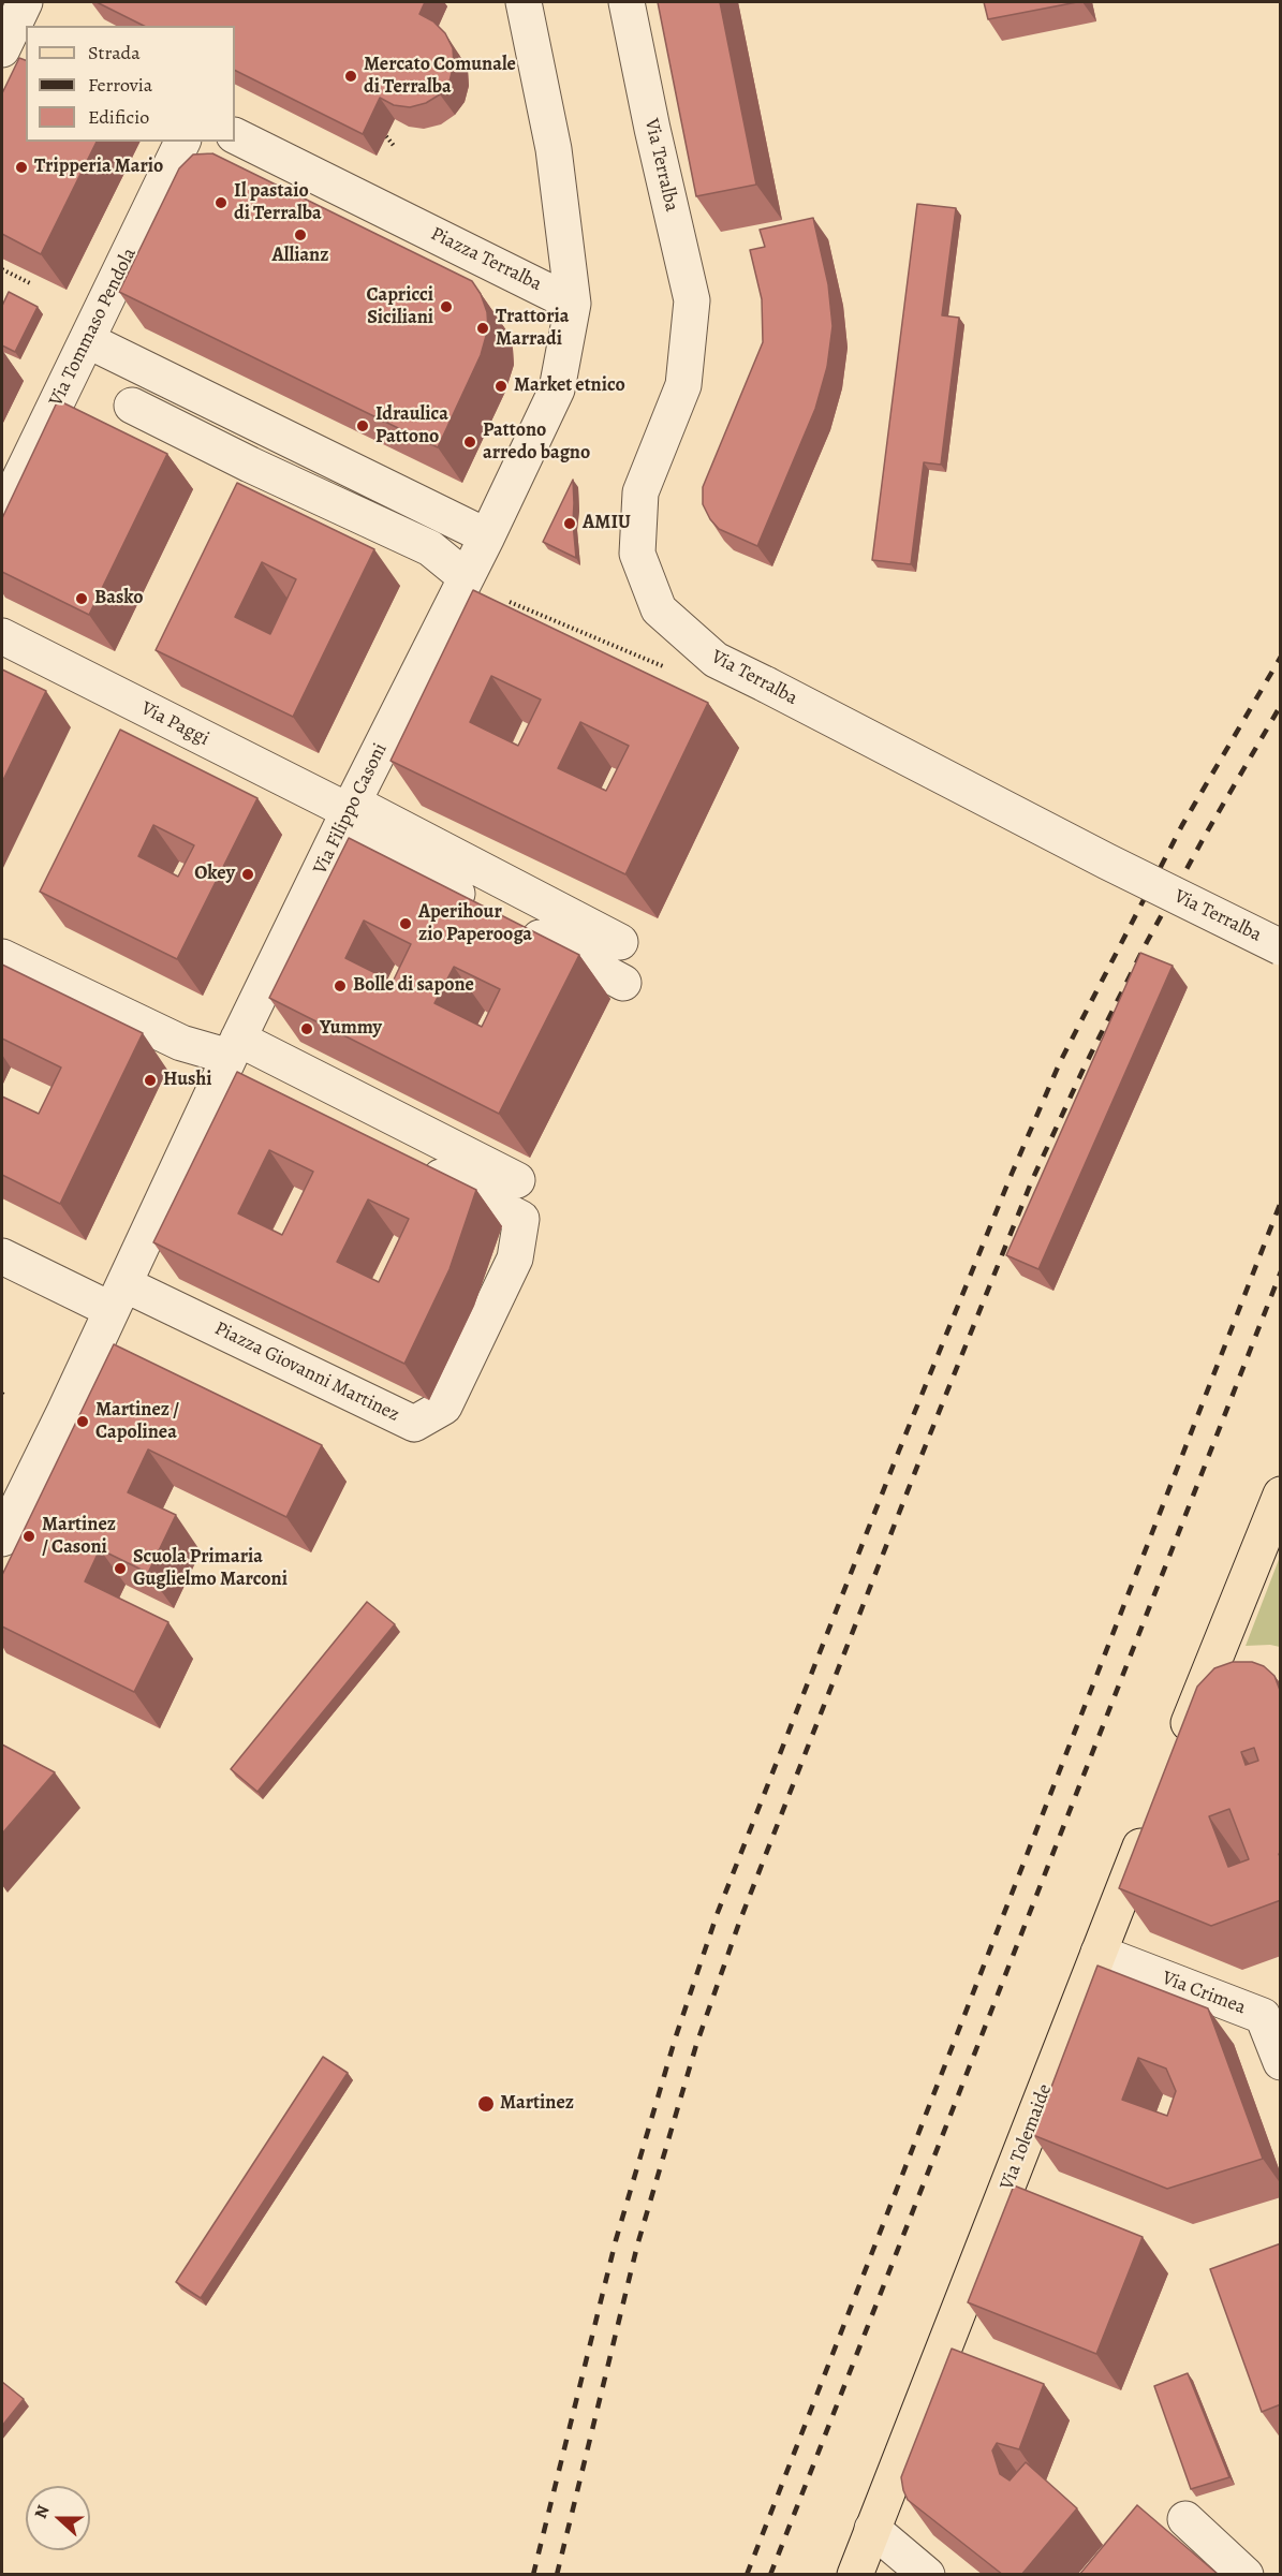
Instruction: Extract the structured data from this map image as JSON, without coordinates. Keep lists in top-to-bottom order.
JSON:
{
  "streets": {
    "main road": ["Via Tolemaide"],
    "street": [
      "Via Terralba",
      "Piazza Terralba",
      "Via Tommaso Pendola",
      "Via Paggi",
      "Via Filippo Casoni",
      "Piazza Giovanni Martinez",
      "Via Crimea"
    ]
  },
  "crossings": [
    ["Piazza Terralba", "Via Filippo Casoni"],
    ["Via Paggi", "Via Filippo Casoni"],
    ["Via Filippo Casoni", "Piazza Giovanni Martinez"],
    ["Via Crimea", "Via Tolemaide"]
  ],
  "places": [
    "Mercato Comunale di Terralba",
    "Tripperia Mario",
    "Il pastaio di Terralba",
    "Allianz",
    "Capricci Siciliani",
    "Trattoria Marradi",
    "Market etnico",
    "Idraulica Pattono",
    "Pattono arredo bagno",
    "AMIU",
    "Basko",
    "Okey",
    "Aperihour zio Paperooga",
    "Bolle di sapone",
    "Yummy",
    "Hushi",
    "Martinez / Capolinea",
    "Martinez / Casoni",
    "Scuola Primaria Guglielmo Marconi",
    "Martinez"
  ],
  "legend": ["Strada", "Ferrovia", "Edificio"],
  "north": "left"
}
